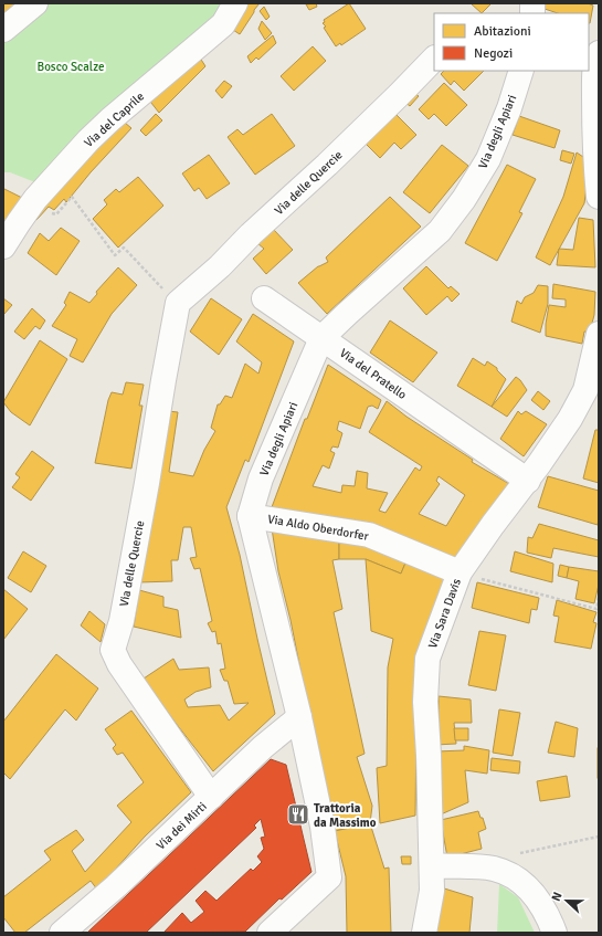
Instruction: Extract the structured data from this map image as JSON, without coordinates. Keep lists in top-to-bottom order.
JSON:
{
  "streets": {
    "street": [
      "Via del Caprile",
      "Via degli Apiari",
      "Via delle Quercie",
      "Via del Pratello",
      "Via Aldo Oberdorfer",
      "Via Sara Davis",
      "Via dei Mirti"
    ]
  },
  "crossings": [
    ["Via degli Apiari", "Via del Pratello"],
    ["Via degli Apiari", "Via Aldo Oberdorfer"],
    ["Via degli Apiari", "Via dei Mirti"],
    ["Via delle Quercie", "Via dei Mirti"],
    ["Via del Pratello", "Via Sara Davis"],
    ["Via Aldo Oberdorfer", "Via Sara Davis"]
  ],
  "parks": ["Bosco Scalze"],
  "places": {
    "restaurant": ["Trattoria da Massimo"]
  },
  "legend": ["Abitazioni", "Negozi"],
  "north": "left"
}
